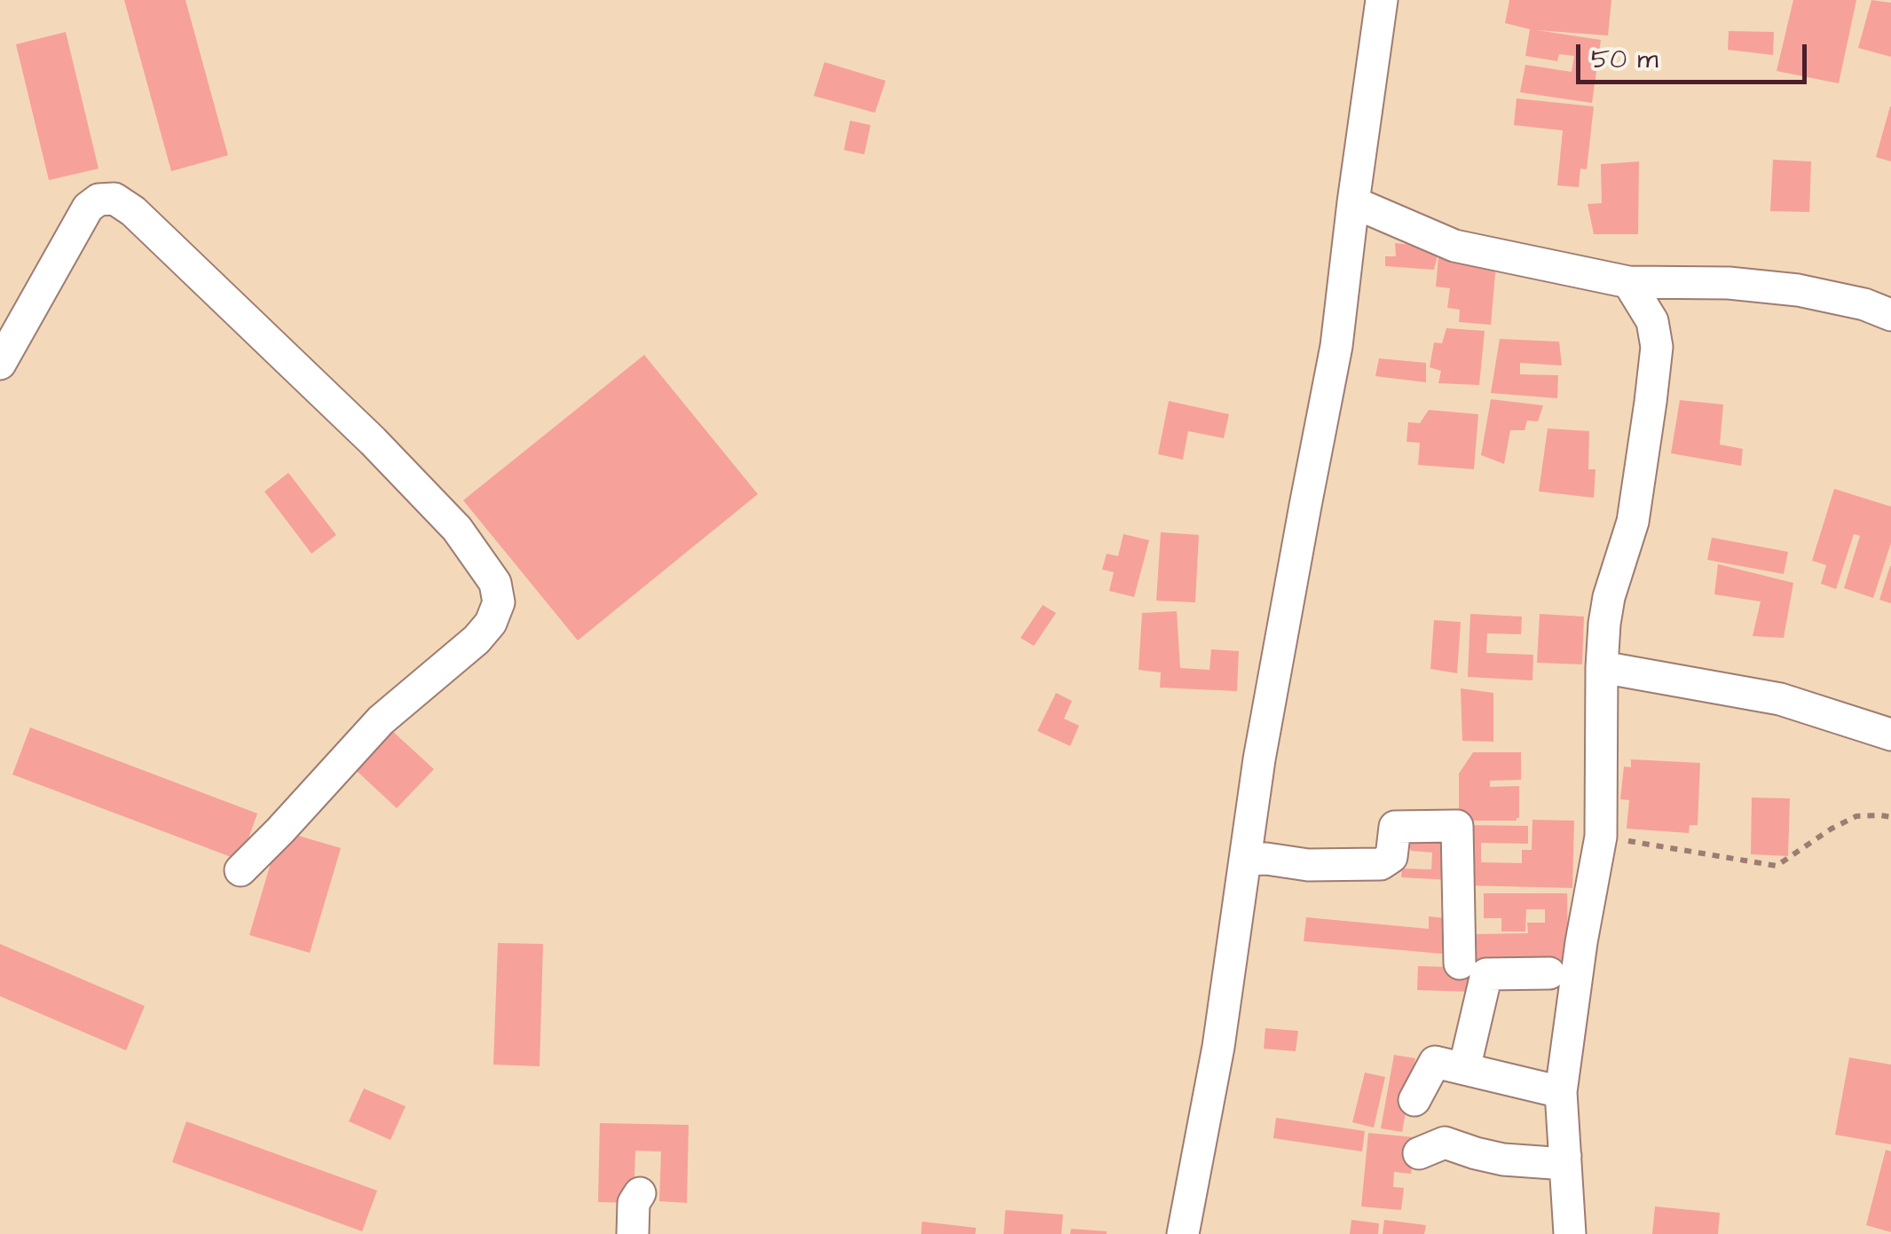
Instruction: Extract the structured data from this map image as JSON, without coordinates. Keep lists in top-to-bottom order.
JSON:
{
  "scale_bar": "50 m"
}
